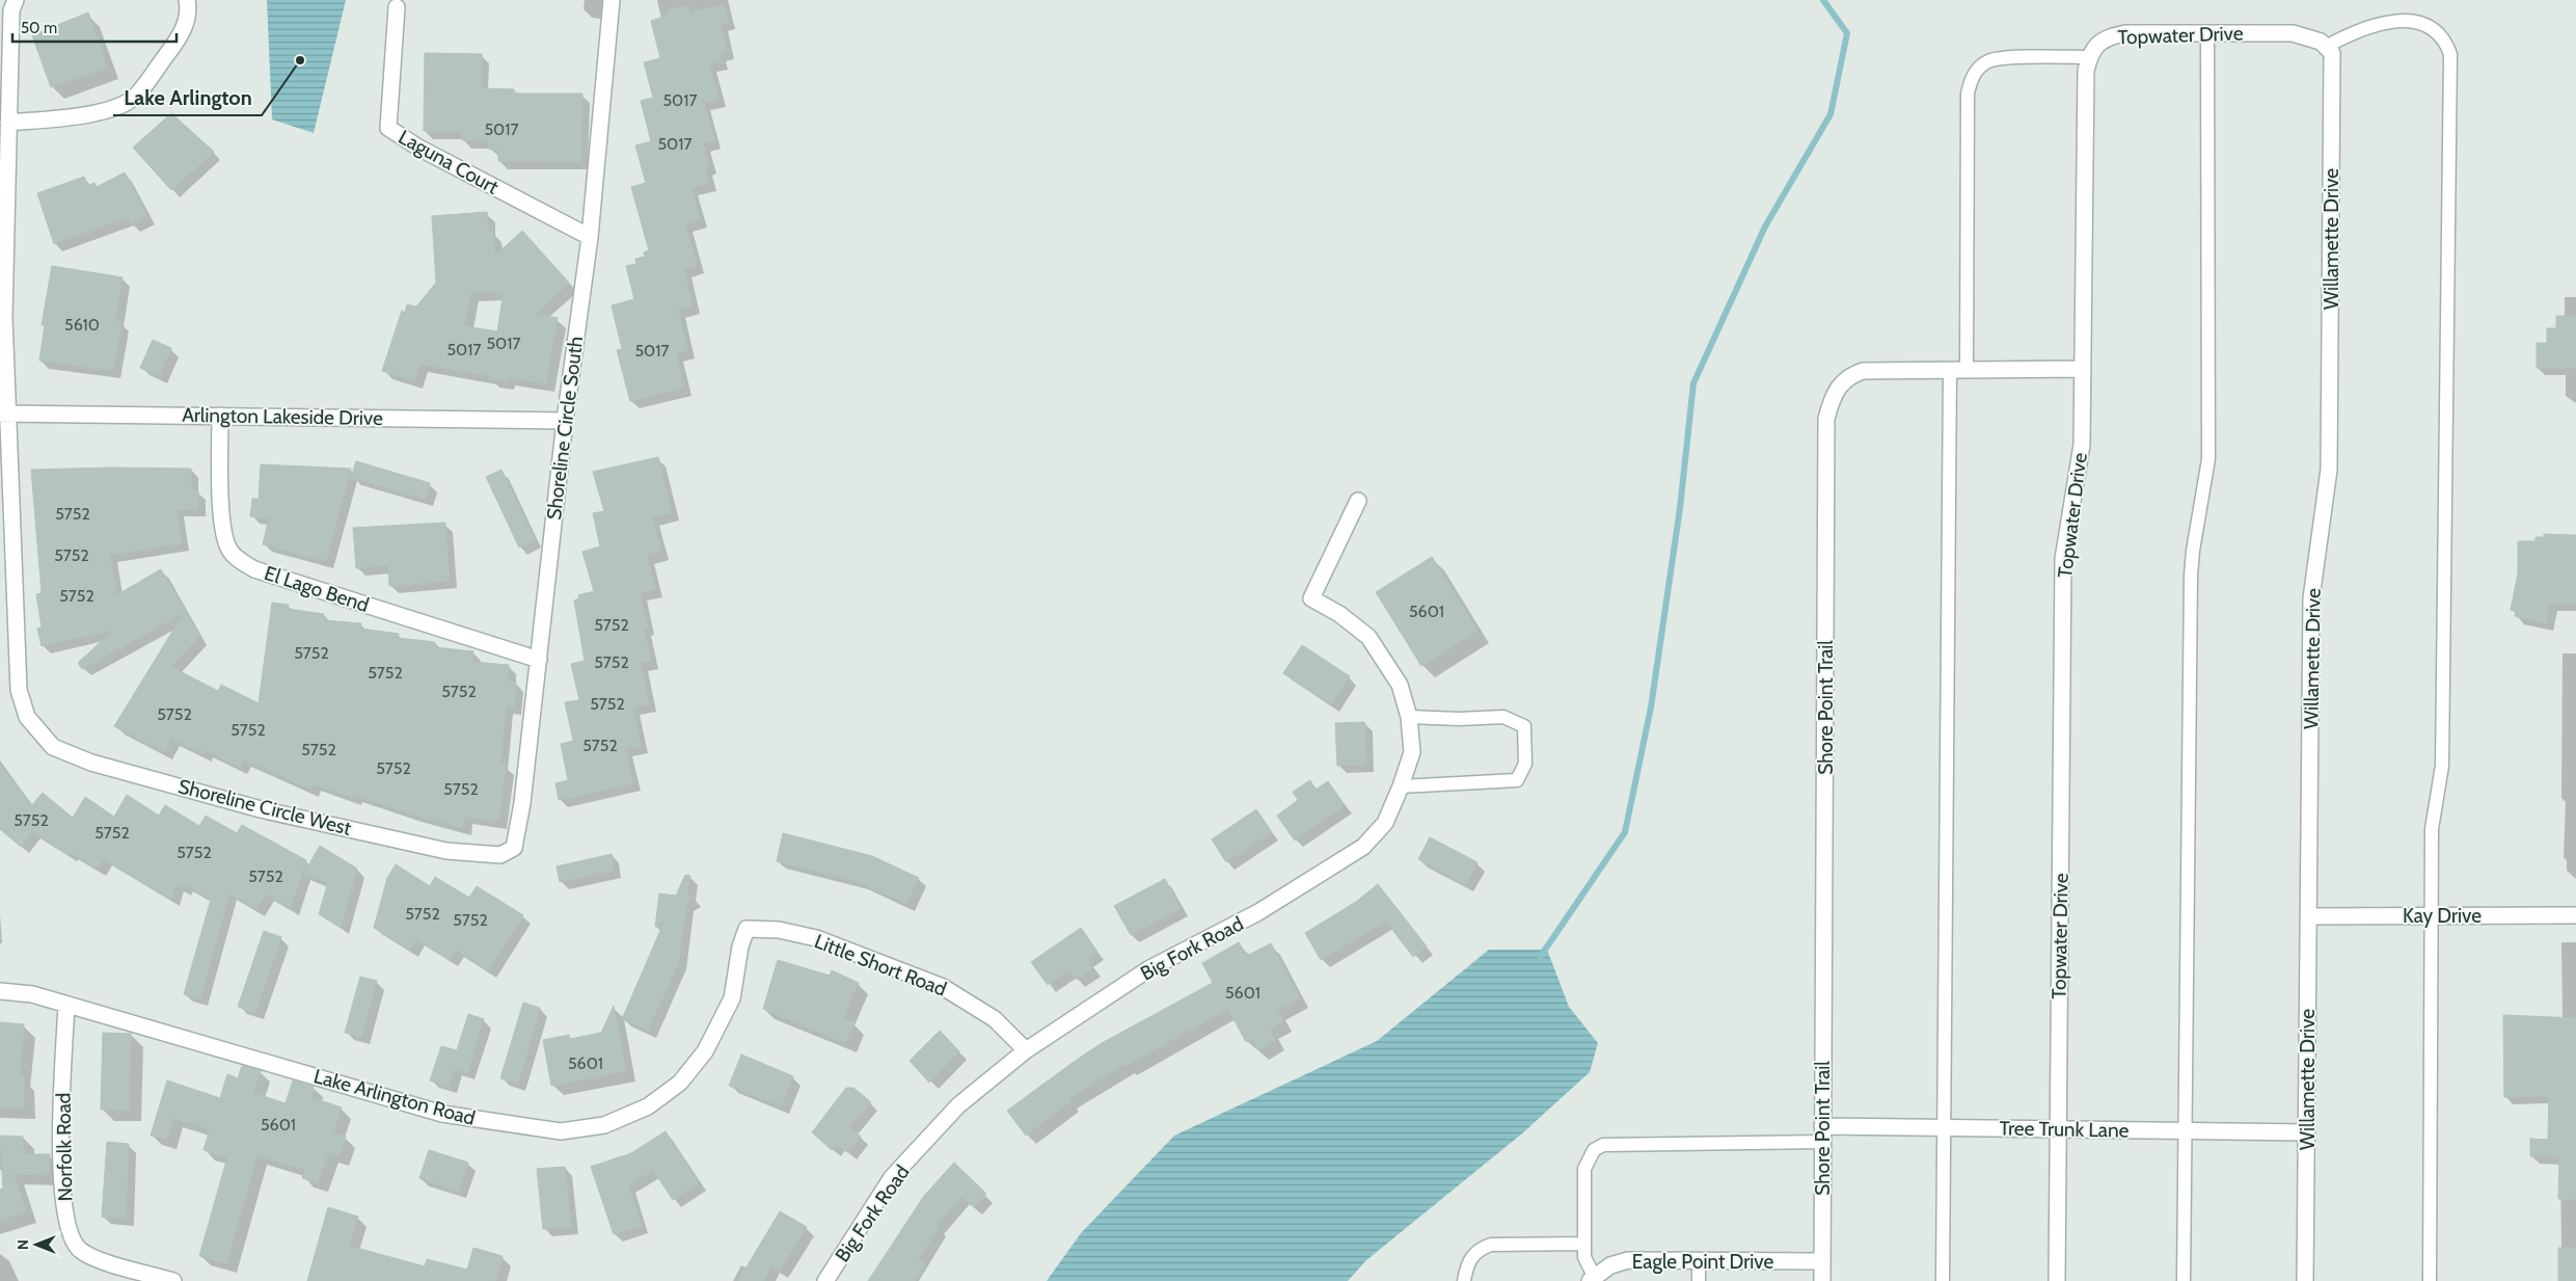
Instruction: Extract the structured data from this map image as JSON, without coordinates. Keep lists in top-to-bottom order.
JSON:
{
  "streets": {
    "street": [
      "Topwater Drive",
      "Laguna Court",
      "Willamette Drive",
      "Arlington Lakeside Drive",
      "Shoreline Circle South",
      "El Lago Bend",
      "Shore Point Trail",
      "Shoreline Circle West",
      "Kay Drive",
      "Big Fork Road",
      "Little Short Road",
      "Lake Arlington Road",
      "Tree Trunk Lane",
      "Norfolk Road",
      "Eagle Point Drive"
    ]
  },
  "crossings": [
    ["Topwater Drive", "Willamette Drive"],
    ["Topwater Drive", "Shore Point Trail"],
    ["Topwater Drive", "Tree Trunk Lane"],
    ["Laguna Court", "Shoreline Circle South"],
    ["Willamette Drive", "Kay Drive"],
    ["Willamette Drive", "Tree Trunk Lane"],
    ["Arlington Lakeside Drive", "Shoreline Circle South"],
    ["Arlington Lakeside Drive", "El Lago Bend"],
    ["Arlington Lakeside Drive", "Shoreline Circle West"],
    ["Shoreline Circle South", "El Lago Bend"],
    ["Shoreline Circle South", "Shoreline Circle West"],
    ["Shore Point Trail", "Tree Trunk Lane"],
    ["Shore Point Trail", "Eagle Point Drive"],
    ["Big Fork Road", "Little Short Road"],
    ["Little Short Road", "Lake Arlington Road"],
    ["Lake Arlington Road", "Norfolk Road"]
  ],
  "places": ["Lake Arlington"],
  "house_numbers": [
    "5017",
    "5017",
    "5017",
    "5610",
    "5017",
    "5017",
    "5017",
    "5752",
    "5752",
    "5752",
    "5601",
    "5752",
    "5752",
    "5752",
    "5752",
    "5752",
    "5752",
    "5752",
    "5752",
    "5752",
    "5752",
    "5752",
    "5752",
    "5752",
    "5752",
    "5752",
    "5752",
    "5752",
    "5752",
    "5601",
    "5601",
    "5601"
  ],
  "scale_bar": "50 m",
  "north": "left"
}
